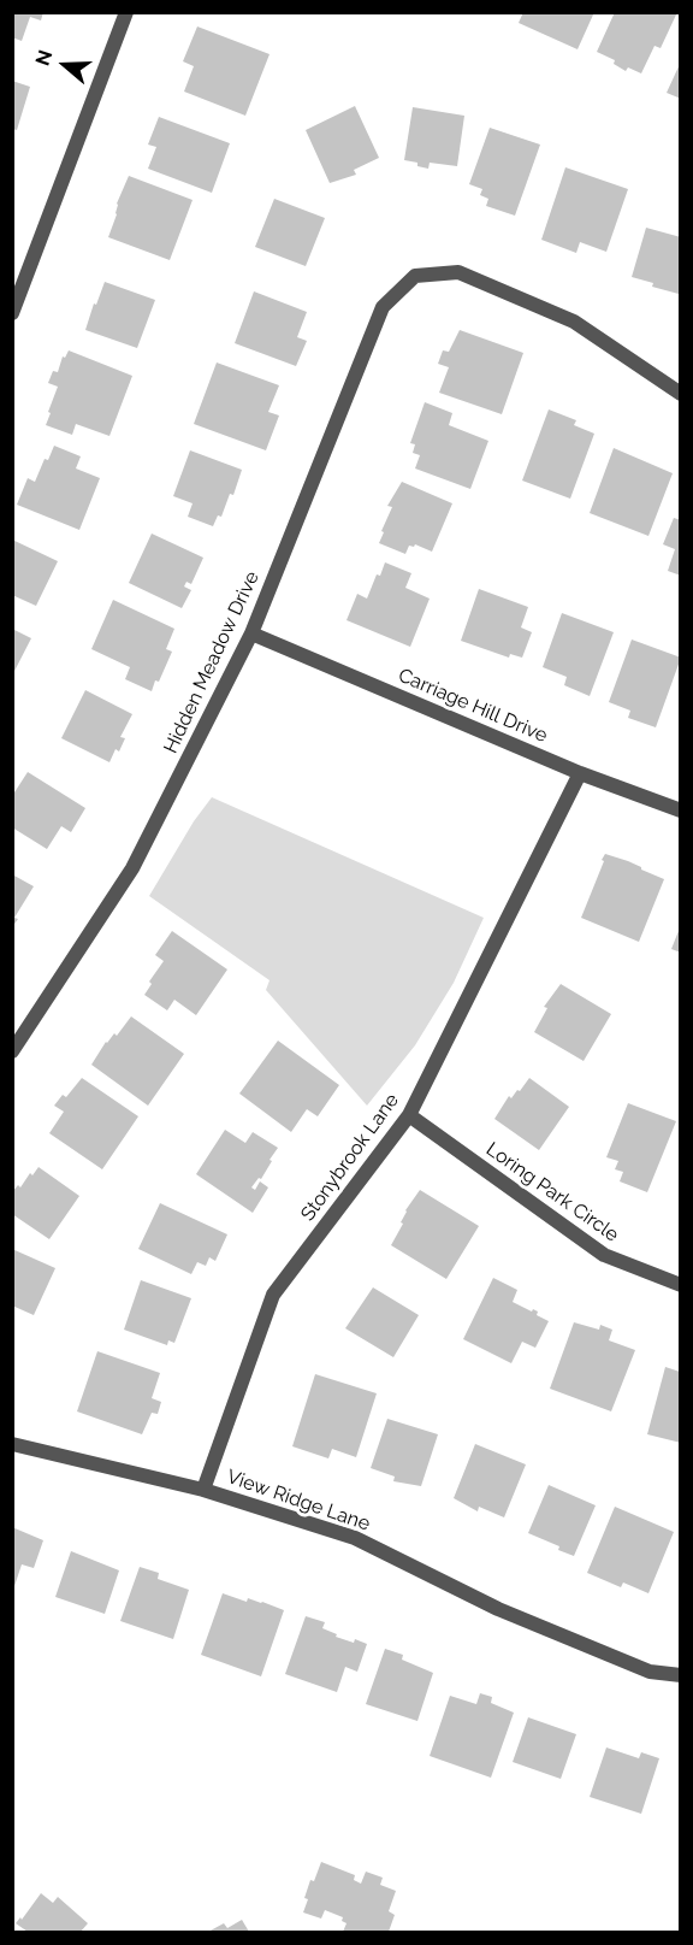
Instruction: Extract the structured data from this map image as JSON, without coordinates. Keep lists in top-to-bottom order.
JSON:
{
  "streets": {
    "street": [
      "Hidden Meadow Drive",
      "Carriage Hill Drive",
      "Stonybrook Lane",
      "Loring Park Circle",
      "View Ridge Lane"
    ]
  },
  "crossings": [
    ["Hidden Meadow Drive", "Carriage Hill Drive"],
    ["Carriage Hill Drive", "Stonybrook Lane"],
    ["Stonybrook Lane", "Loring Park Circle"],
    ["Stonybrook Lane", "View Ridge Lane"]
  ],
  "north": "left"
}
